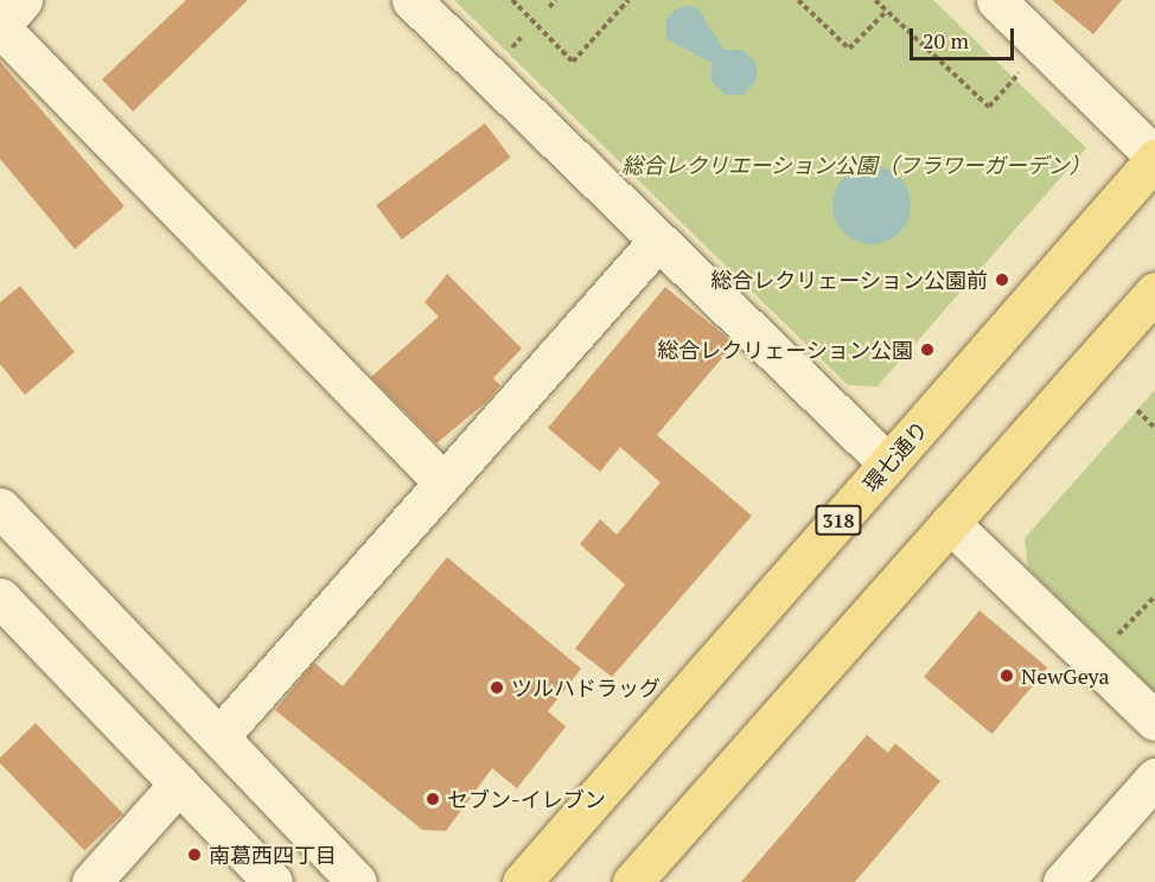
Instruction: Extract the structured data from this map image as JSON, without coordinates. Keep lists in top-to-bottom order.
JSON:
{
  "streets": {
    "main road": ["環七通り", "318"]
  },
  "parks": ["総合レクリエーション公園（フラワーガーデン）"],
  "places": [
    "総合レクリェーション公園前",
    "総合レクリェーション公園",
    "NewGeya",
    "ツルハドラッグ",
    "セブン-イレブン",
    "南葛西四丁目"
  ],
  "scale_bar": "20 m"
}
